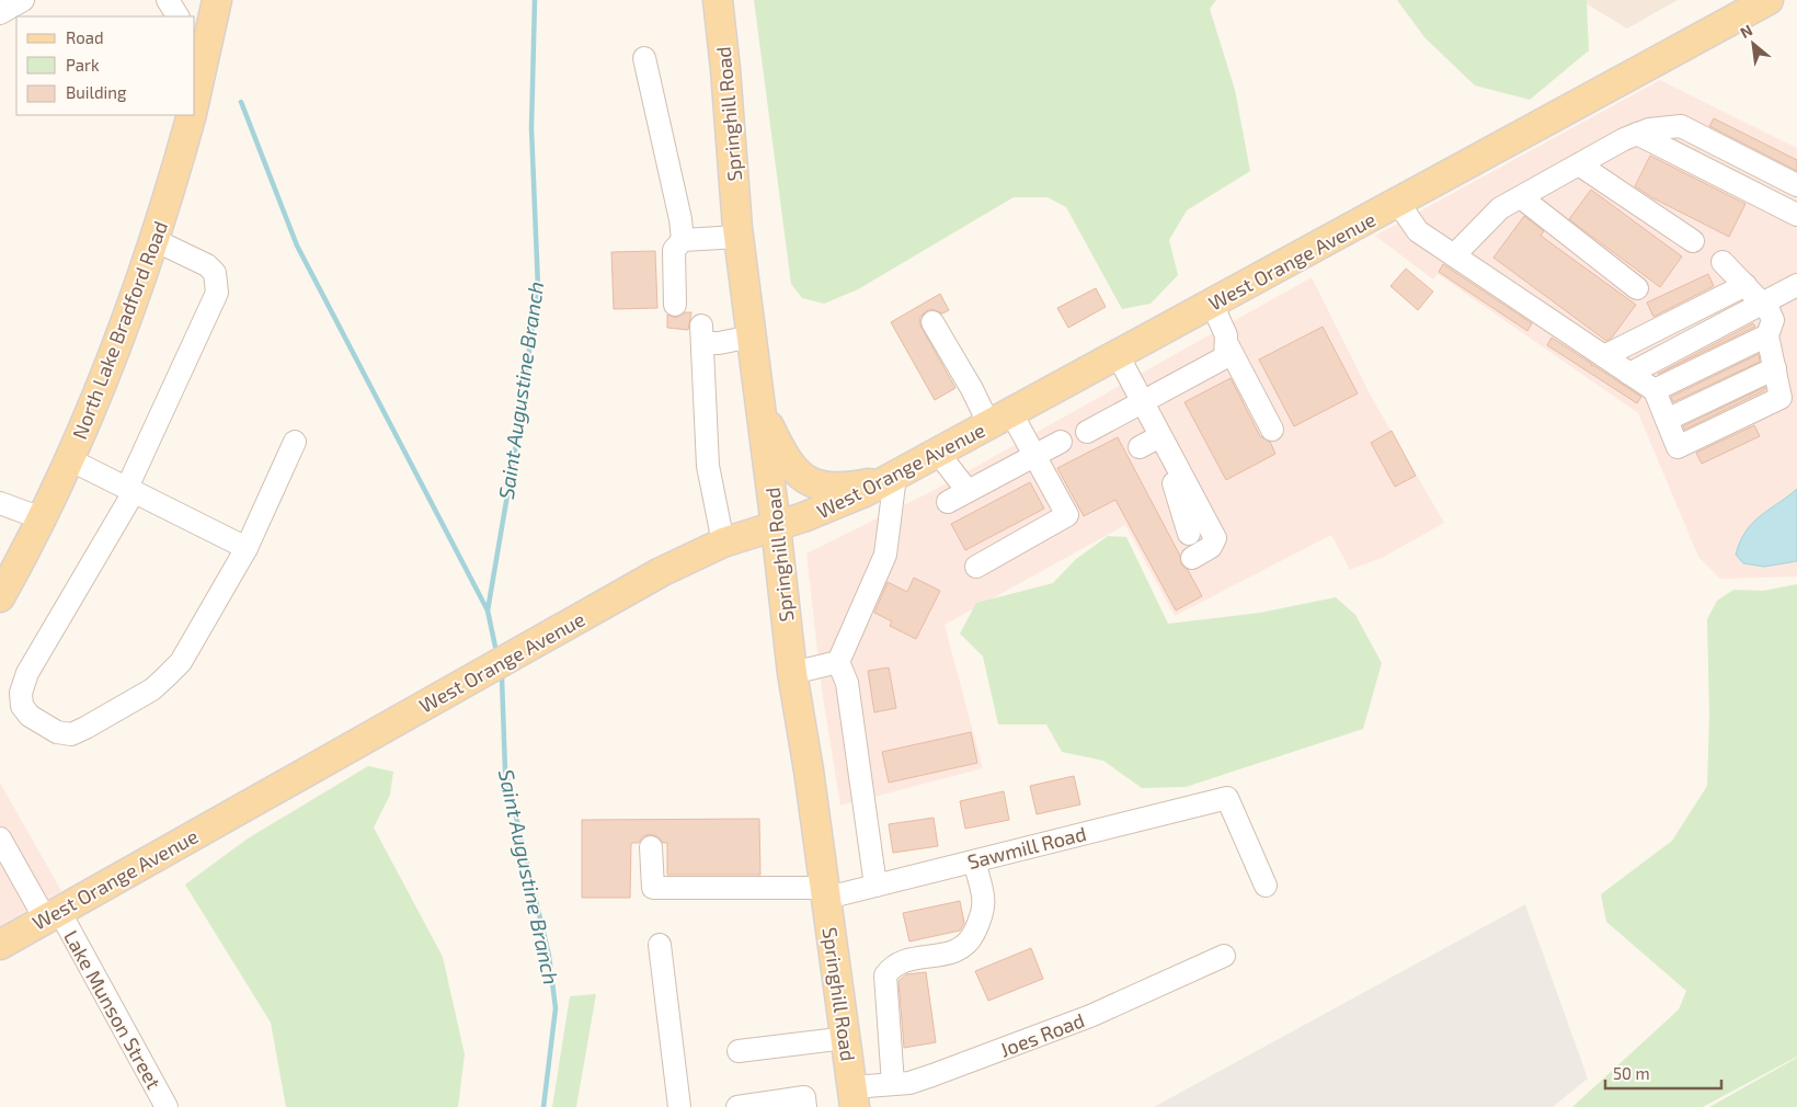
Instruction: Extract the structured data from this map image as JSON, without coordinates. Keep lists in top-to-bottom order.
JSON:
{
  "streets": {
    "main road": ["Springhill Road", "West Orange Avenue", "North Lake Bradford Road"],
    "street": ["Sawmill Road", "Lake Munson Street", "Joes Road"]
  },
  "crossings": [
    ["Springhill Road", "West Orange Avenue"],
    ["Springhill Road", "Sawmill Road"],
    ["Springhill Road", "Joes Road"],
    ["West Orange Avenue", "Lake Munson Street"]
  ],
  "water": ["Saint Augustine Branch"],
  "legend": ["Road", "Park", "Building"],
  "scale_bar": "50 m",
  "north": "top left"
}
